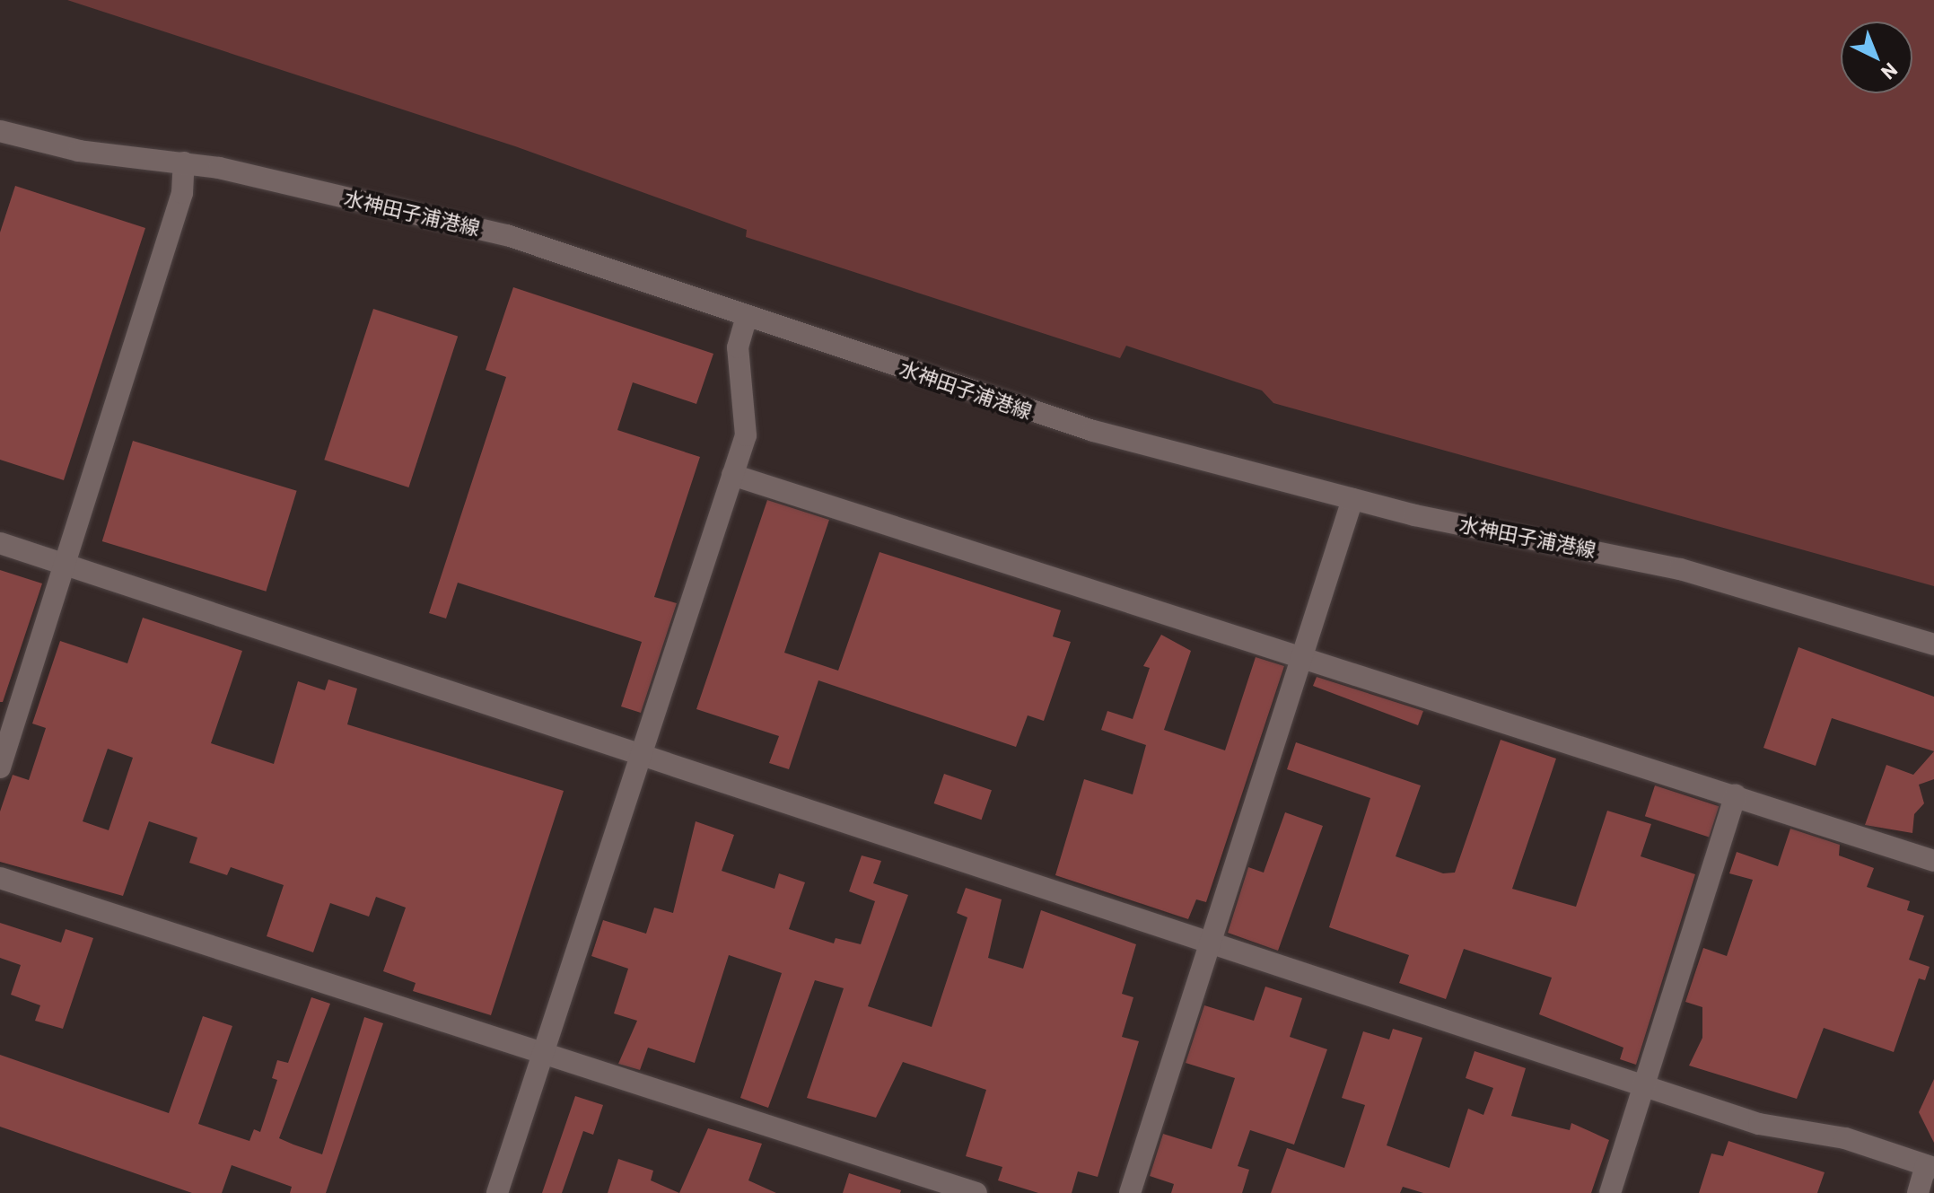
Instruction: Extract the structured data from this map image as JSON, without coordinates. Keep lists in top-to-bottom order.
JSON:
{
  "streets": {
    "street": ["水神田子浦港線"]
  },
  "north": "bottom right"
}
